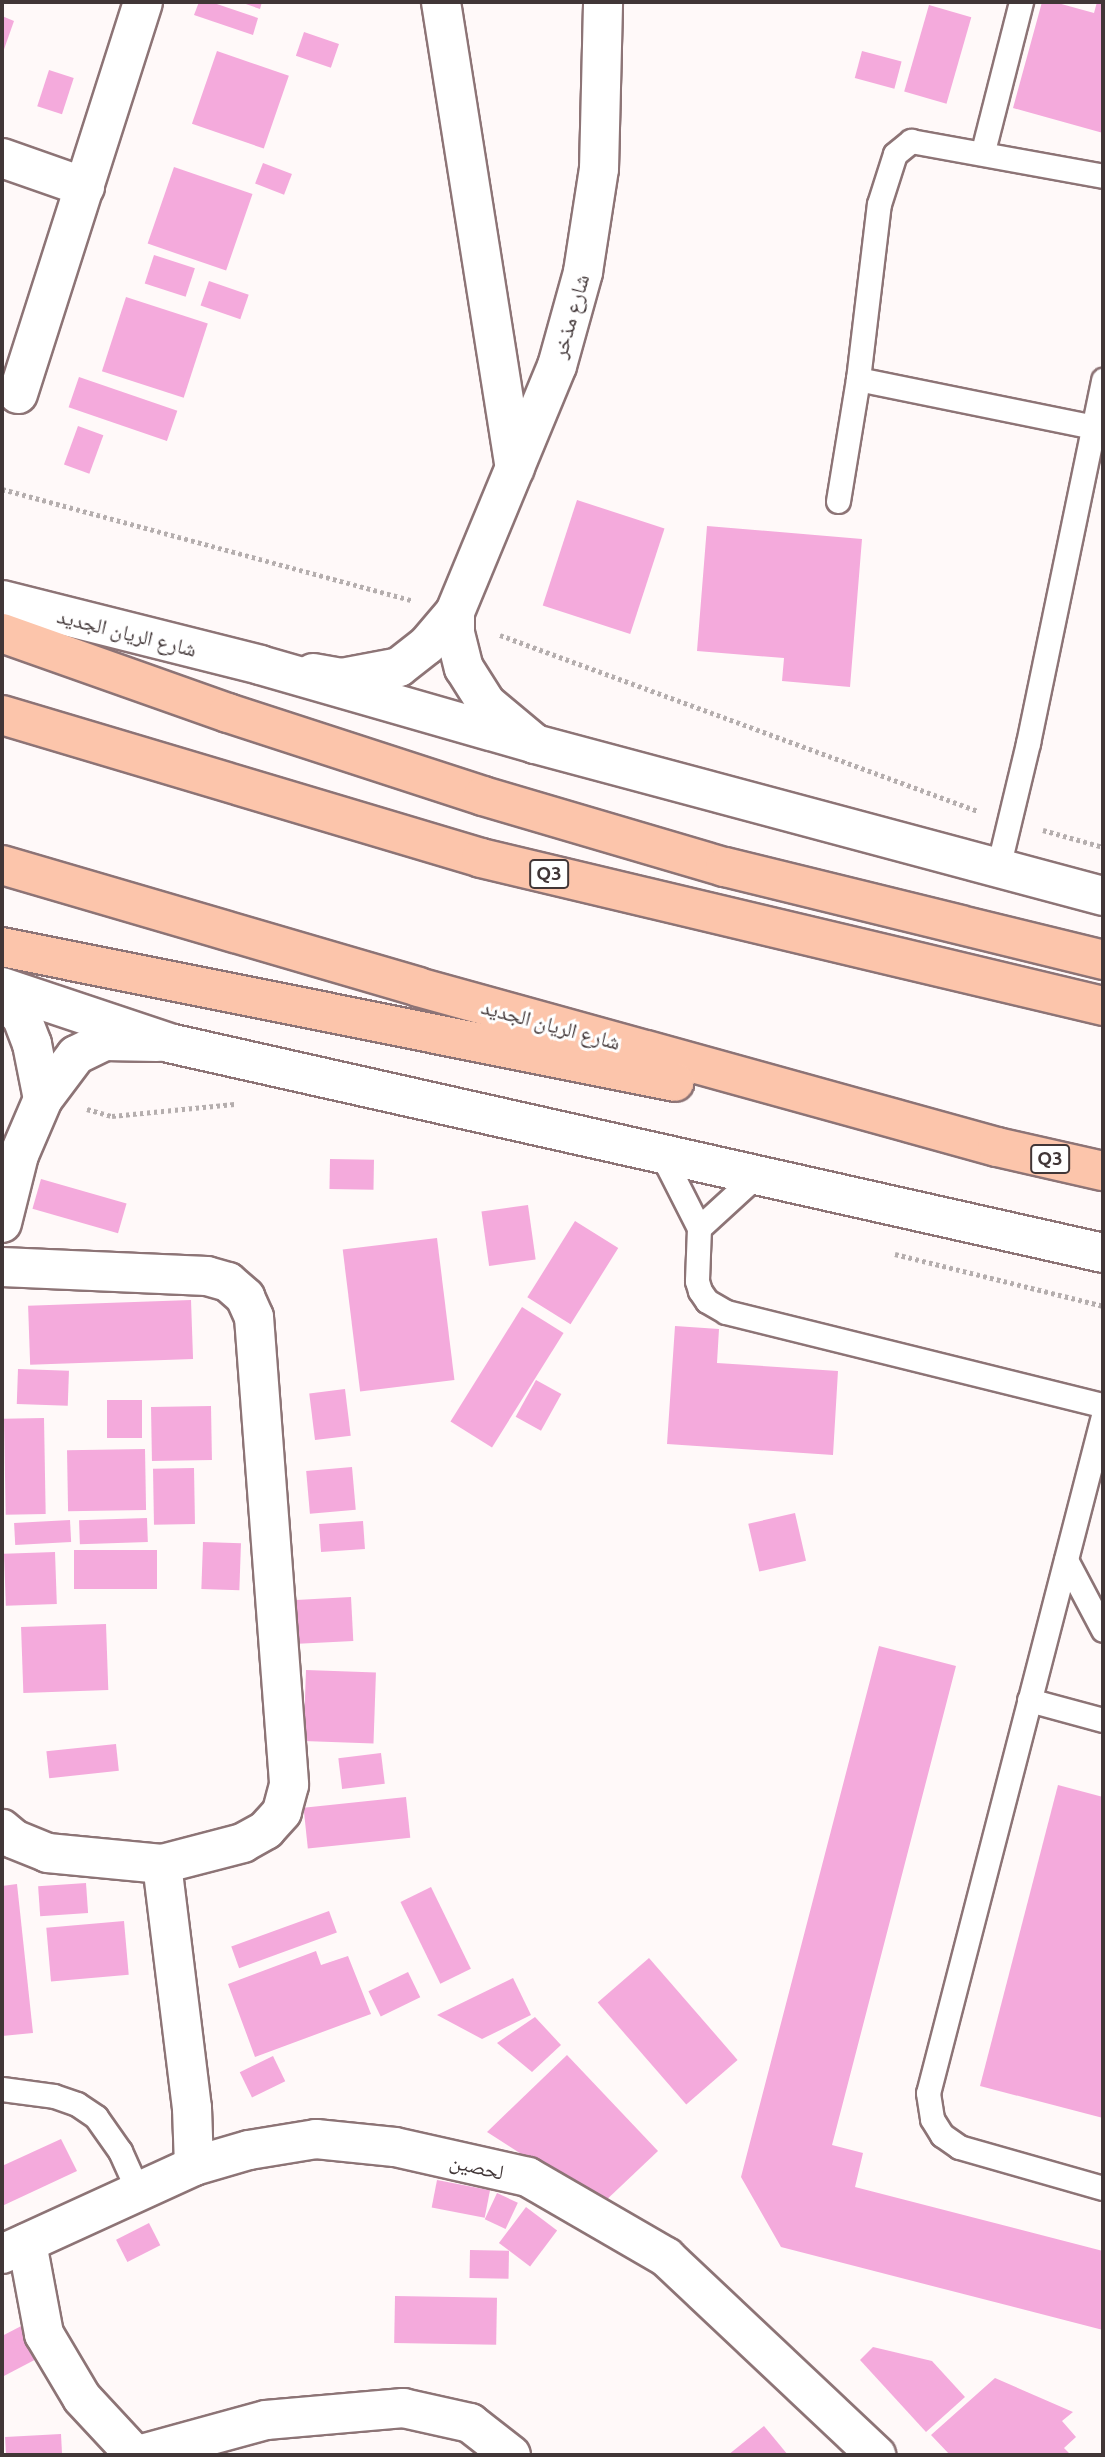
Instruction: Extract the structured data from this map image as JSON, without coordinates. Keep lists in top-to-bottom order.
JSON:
{
  "streets": {
    "highway": ["شارع الريان الجديد", "Q3"],
    "street": ["شارع مذخر", "لحصين"]
  },
  "crossings": [
    ["شارع مذخر", "شارع الريان الجديد"]
  ]
}
